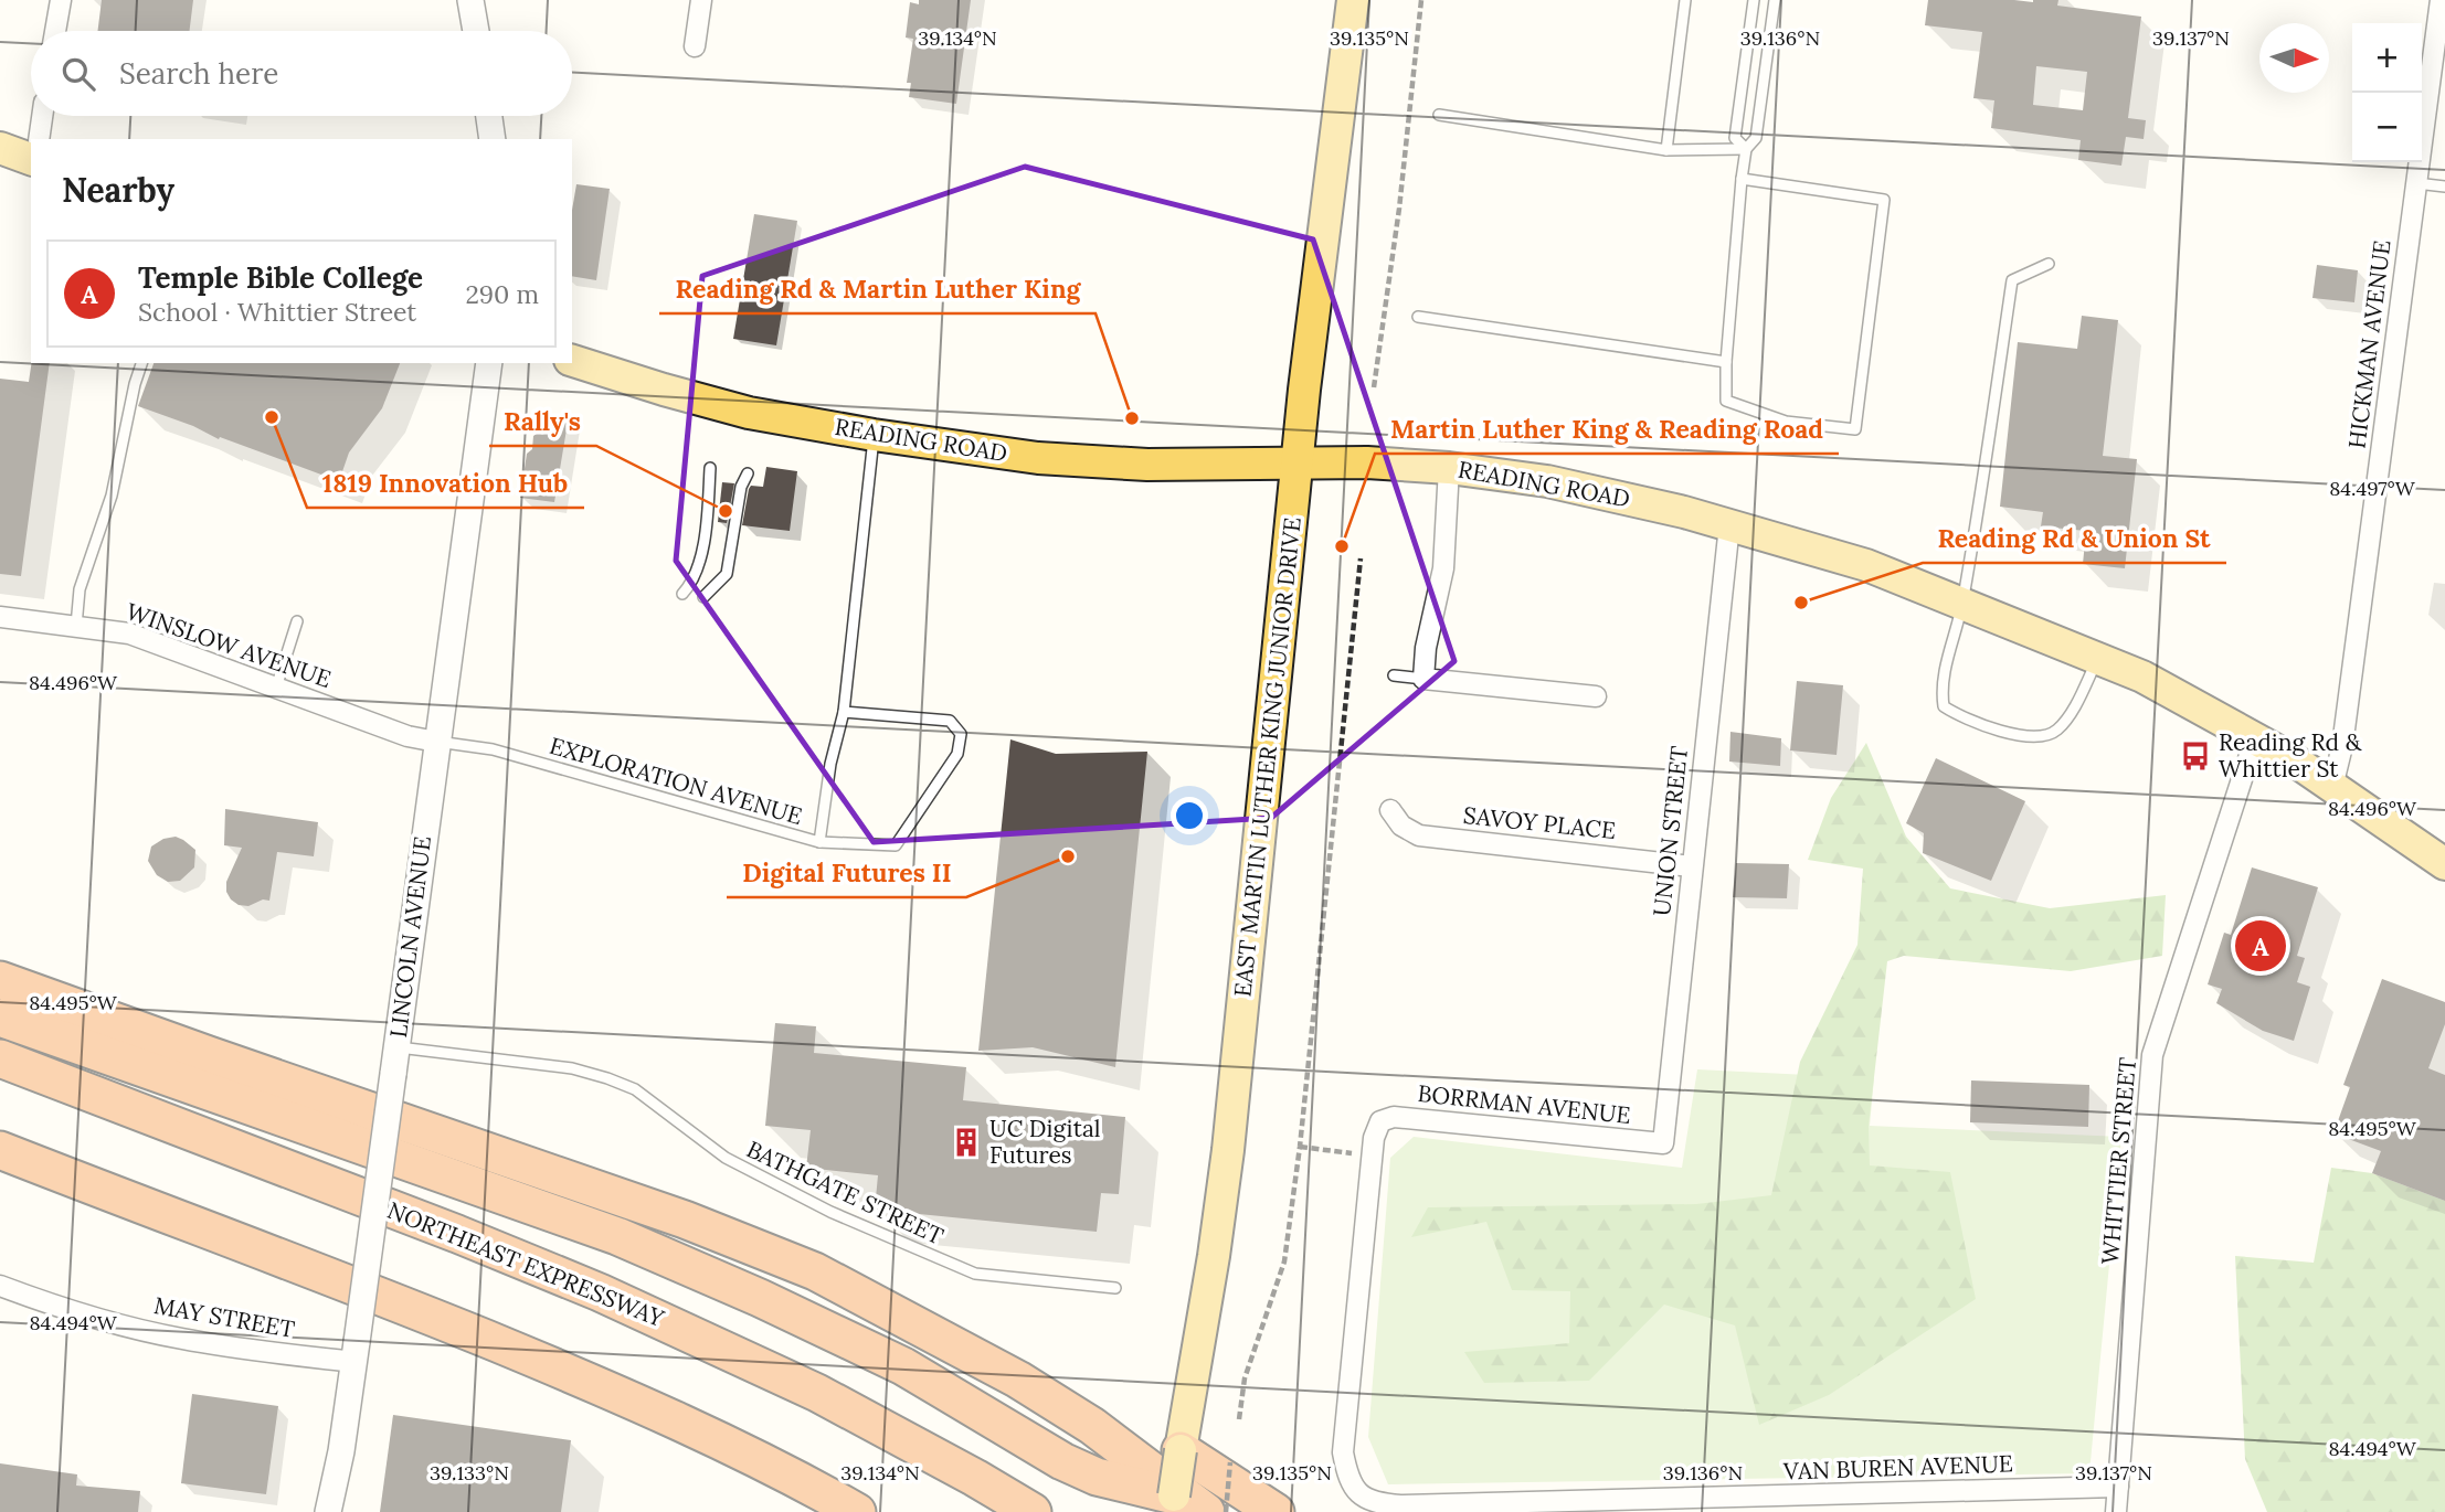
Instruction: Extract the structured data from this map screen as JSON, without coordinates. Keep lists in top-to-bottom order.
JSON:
{
  "streets": {
    "highway": ["NORTHEAST EXPRESSWAY"],
    "main road": ["READING ROAD", "EAST MARTIN LUTHER KING JUNIOR DRIVE"],
    "street": [
      "HICKMAN AVENUE",
      "WINSLOW AVENUE",
      "SAVOY PLACE",
      "UNION STREET",
      "LINCOLN AVENUE",
      "BORRMAN AVENUE",
      "WHITTIER STREET",
      "MAY STREET",
      "VAN BUREN AVENUE"
    ],
    "lane": ["EXPLORATION AVENUE", "BATHGATE STREET"]
  },
  "crossings": [
    ["HICKMAN AVENUE", "READING ROAD"],
    ["READING ROAD", "EAST MARTIN LUTHER KING JUNIOR DRIVE"],
    ["READING ROAD", "EXPLORATION AVENUE"],
    ["READING ROAD", "UNION STREET"],
    ["READING ROAD", "WHITTIER STREET"],
    ["WINSLOW AVENUE", "EXPLORATION AVENUE"],
    ["WINSLOW AVENUE", "LINCOLN AVENUE"],
    ["EXPLORATION AVENUE", "LINCOLN AVENUE"],
    ["SAVOY PLACE", "UNION STREET"],
    ["UNION STREET", "BORRMAN AVENUE"],
    ["LINCOLN AVENUE", "BATHGATE STREET"],
    ["LINCOLN AVENUE", "MAY STREET"],
    ["BORRMAN AVENUE", "VAN BUREN AVENUE"],
    ["WHITTIER STREET", "VAN BUREN AVENUE"]
  ],
  "places": {
    "other": [
      "1819 Innovation Hub",
      "Reading Rd & Martin Luther King",
      "Rally's",
      "Martin Luther King & Reading Road",
      "Reading Rd & Union St",
      "Digital Futures II"
    ],
    "bus stop": ["Reading Rd & Whittier St"],
    "building": ["UC Digital Futures"]
  },
  "north": "right",
  "page": {
    "map_buttons": ["+", "−"],
    "search": "Search here",
    "heading": "Nearby",
    "list": [
      {
        "mark": "A",
        "name": "Temple Bible College",
        "note": "School · Whittier Street",
        "value": "290 m"
      }
    ],
    "pins": "A"
  },
  "coordinates": [
    "39.134°N",
    "39.135°N",
    "39.136°N",
    "39.137°N",
    "84.497°W",
    "84.496°W",
    "84.495°W",
    "84.494°W",
    "39.133°N"
  ]
}
